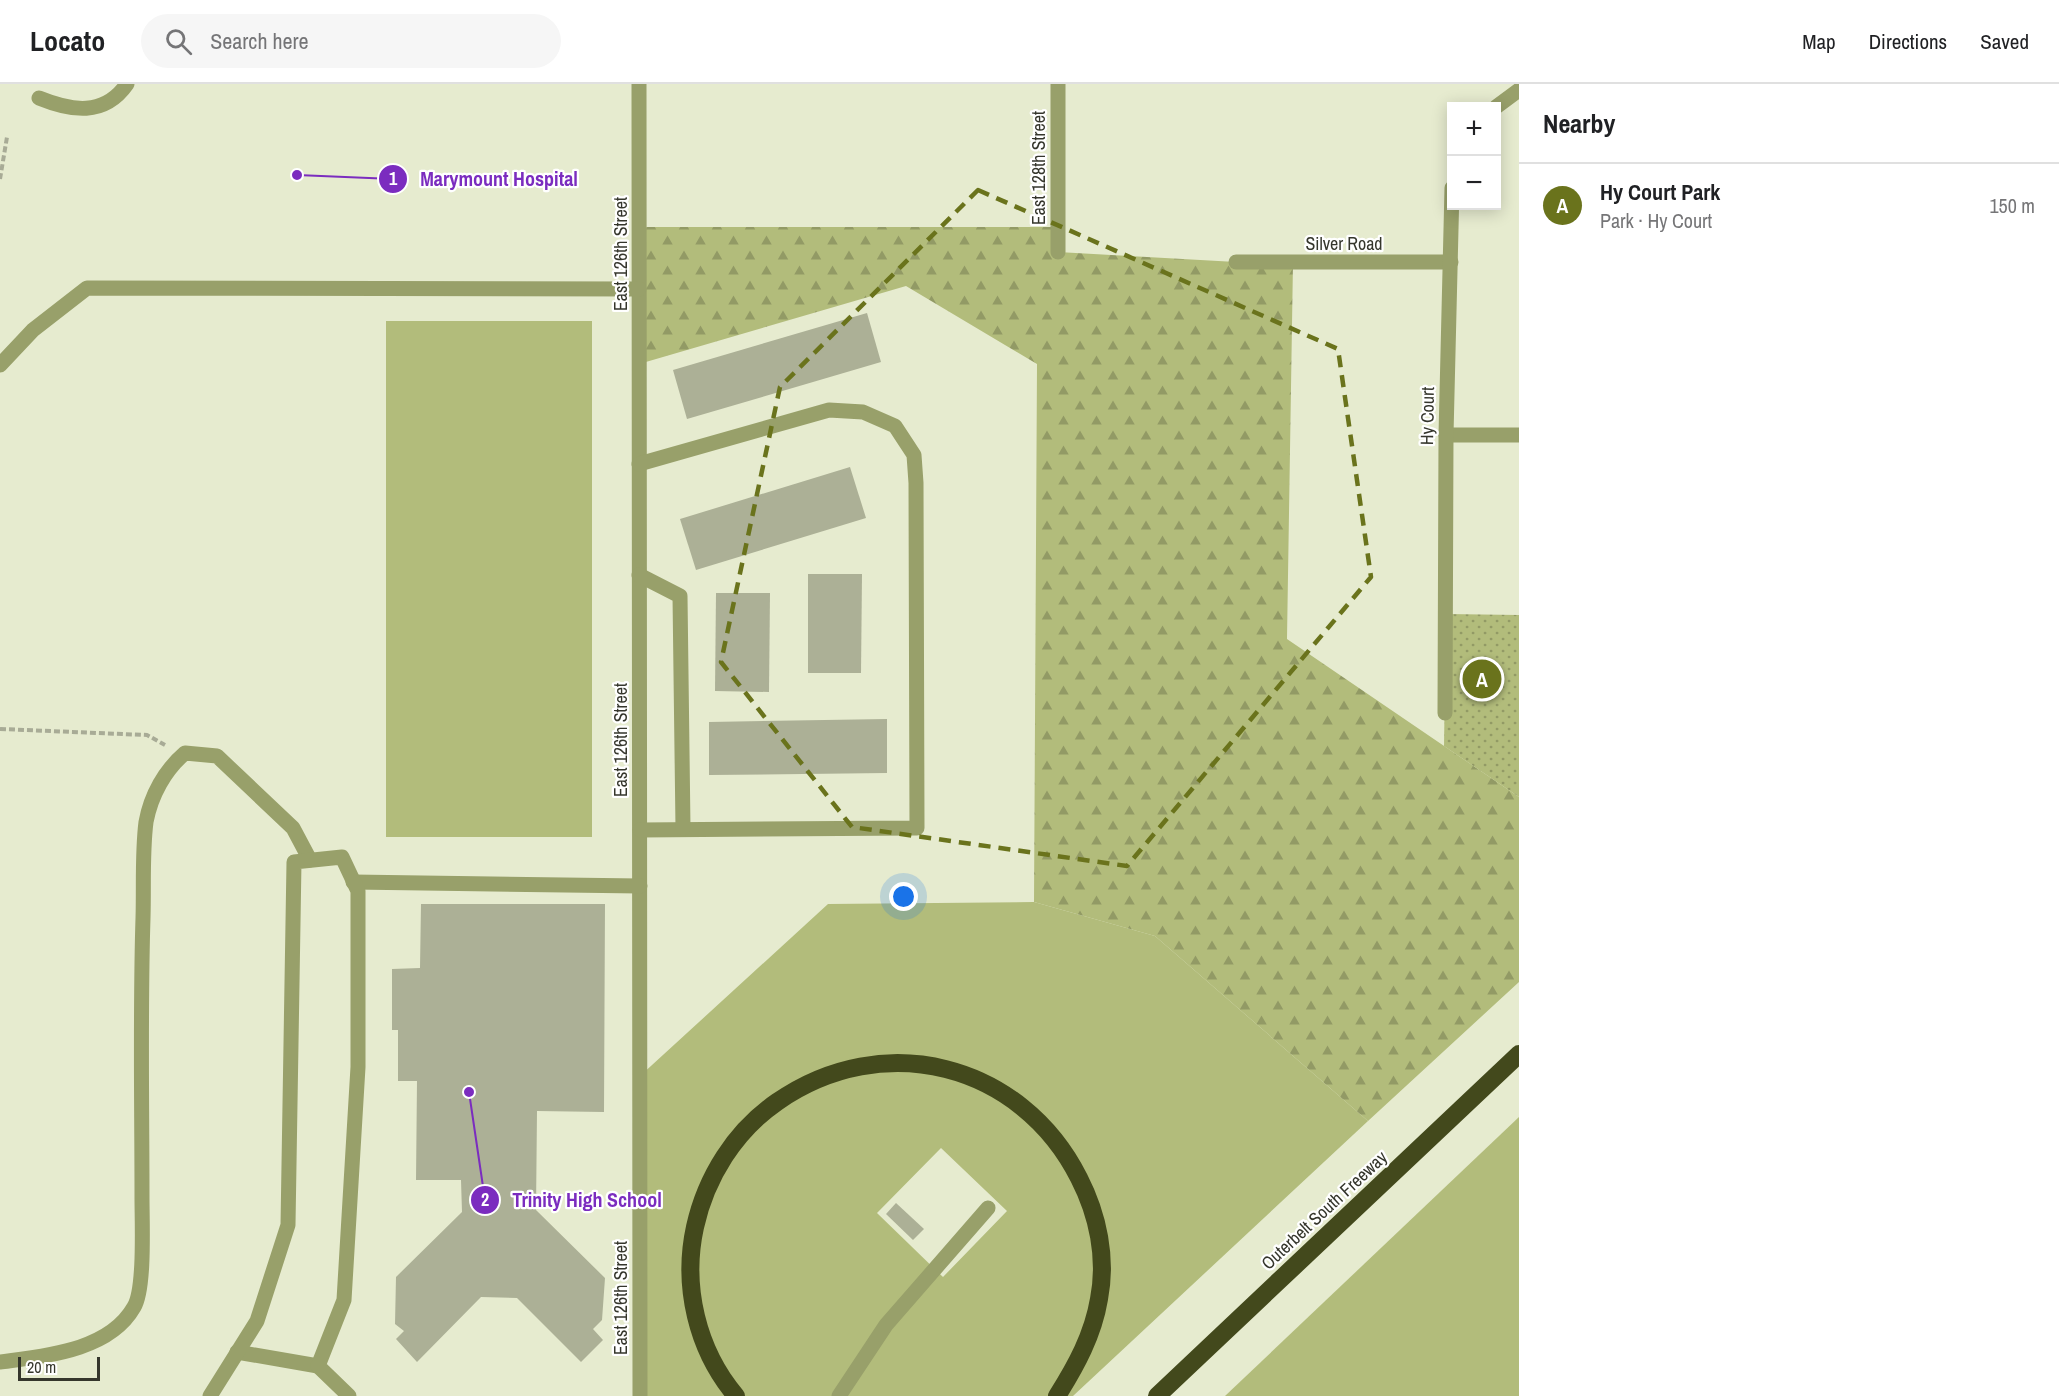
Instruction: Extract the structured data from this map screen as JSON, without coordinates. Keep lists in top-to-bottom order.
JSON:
{
  "streets": {
    "highway": ["Outerbelt South Freeway"],
    "street": [
      "East 128th Street",
      "Silver Road",
      "East 126th Street",
      "Hy Court"
    ]
  },
  "crossings": [
    ["Silver Road", "Hy Court"]
  ],
  "places": ["Marymount Hospital", "Trinity High School"],
  "scale_bar": "20 m",
  "page": {
    "header": "Locato",
    "search": "Search here",
    "nav": ["Map", "Directions", "Saved"],
    "heading": "Nearby",
    "map_buttons": ["+", "−"],
    "list": [
      {
        "mark": "A",
        "name": "Hy Court Park",
        "note": "Park · Hy Court",
        "value": "150 m"
      }
    ],
    "pins": "A",
    "scale": "20 m"
  }
}
